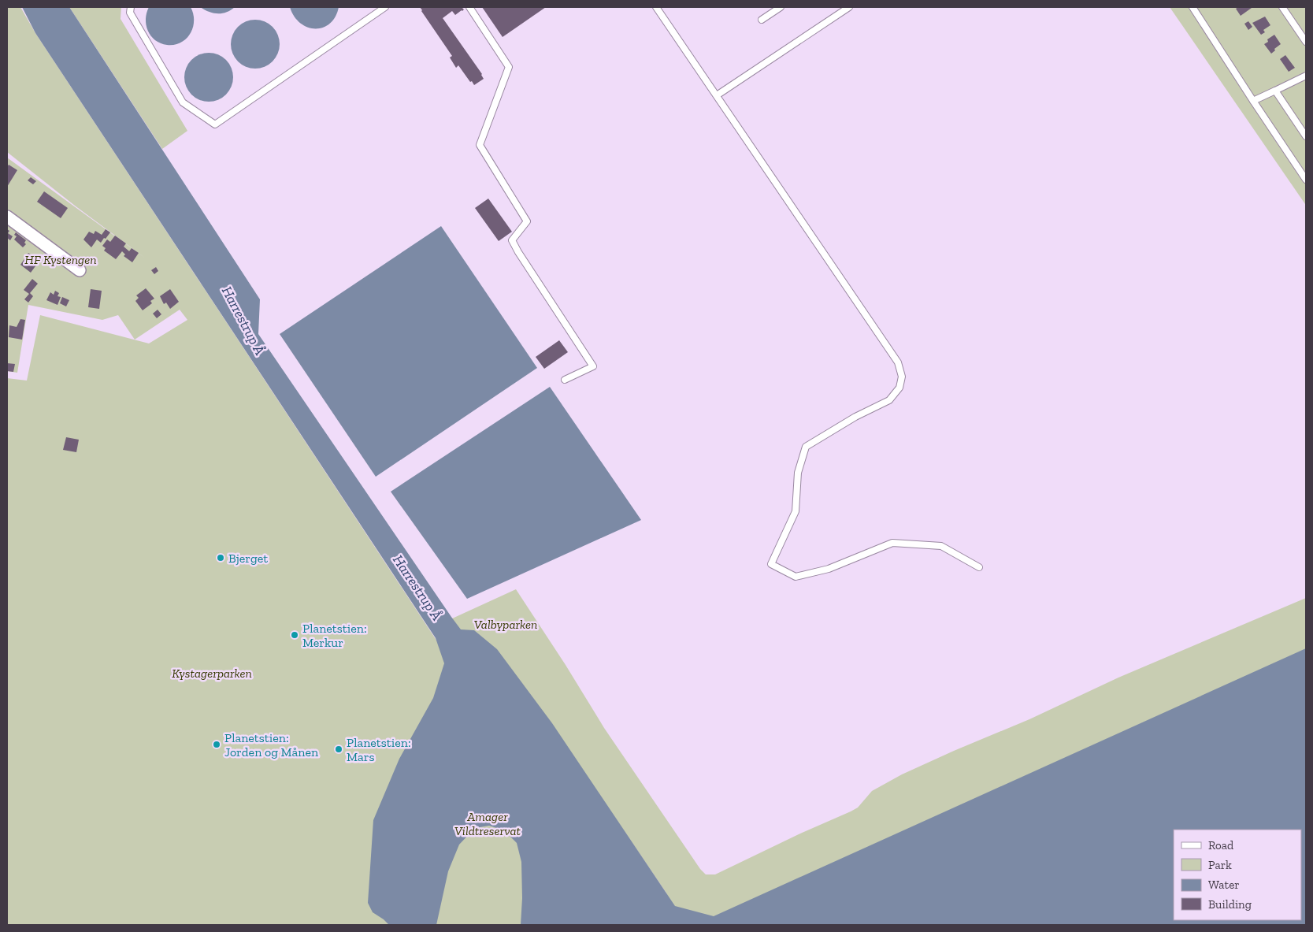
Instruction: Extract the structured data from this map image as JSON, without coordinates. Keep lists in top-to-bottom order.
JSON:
{
  "water": ["Harrestrup Å"],
  "parks": [
    "HF Kystengen",
    "Valbyparken",
    "Kystagerparken",
    "Amager Vildtreservat"
  ],
  "places": [
    "Bjerget",
    "Planetstien: Merkur",
    "Planetstien: Jorden og Månen",
    "Planetstien: Mars"
  ],
  "legend": [
    "Road",
    "Park",
    "Water",
    "Building"
  ]
}
